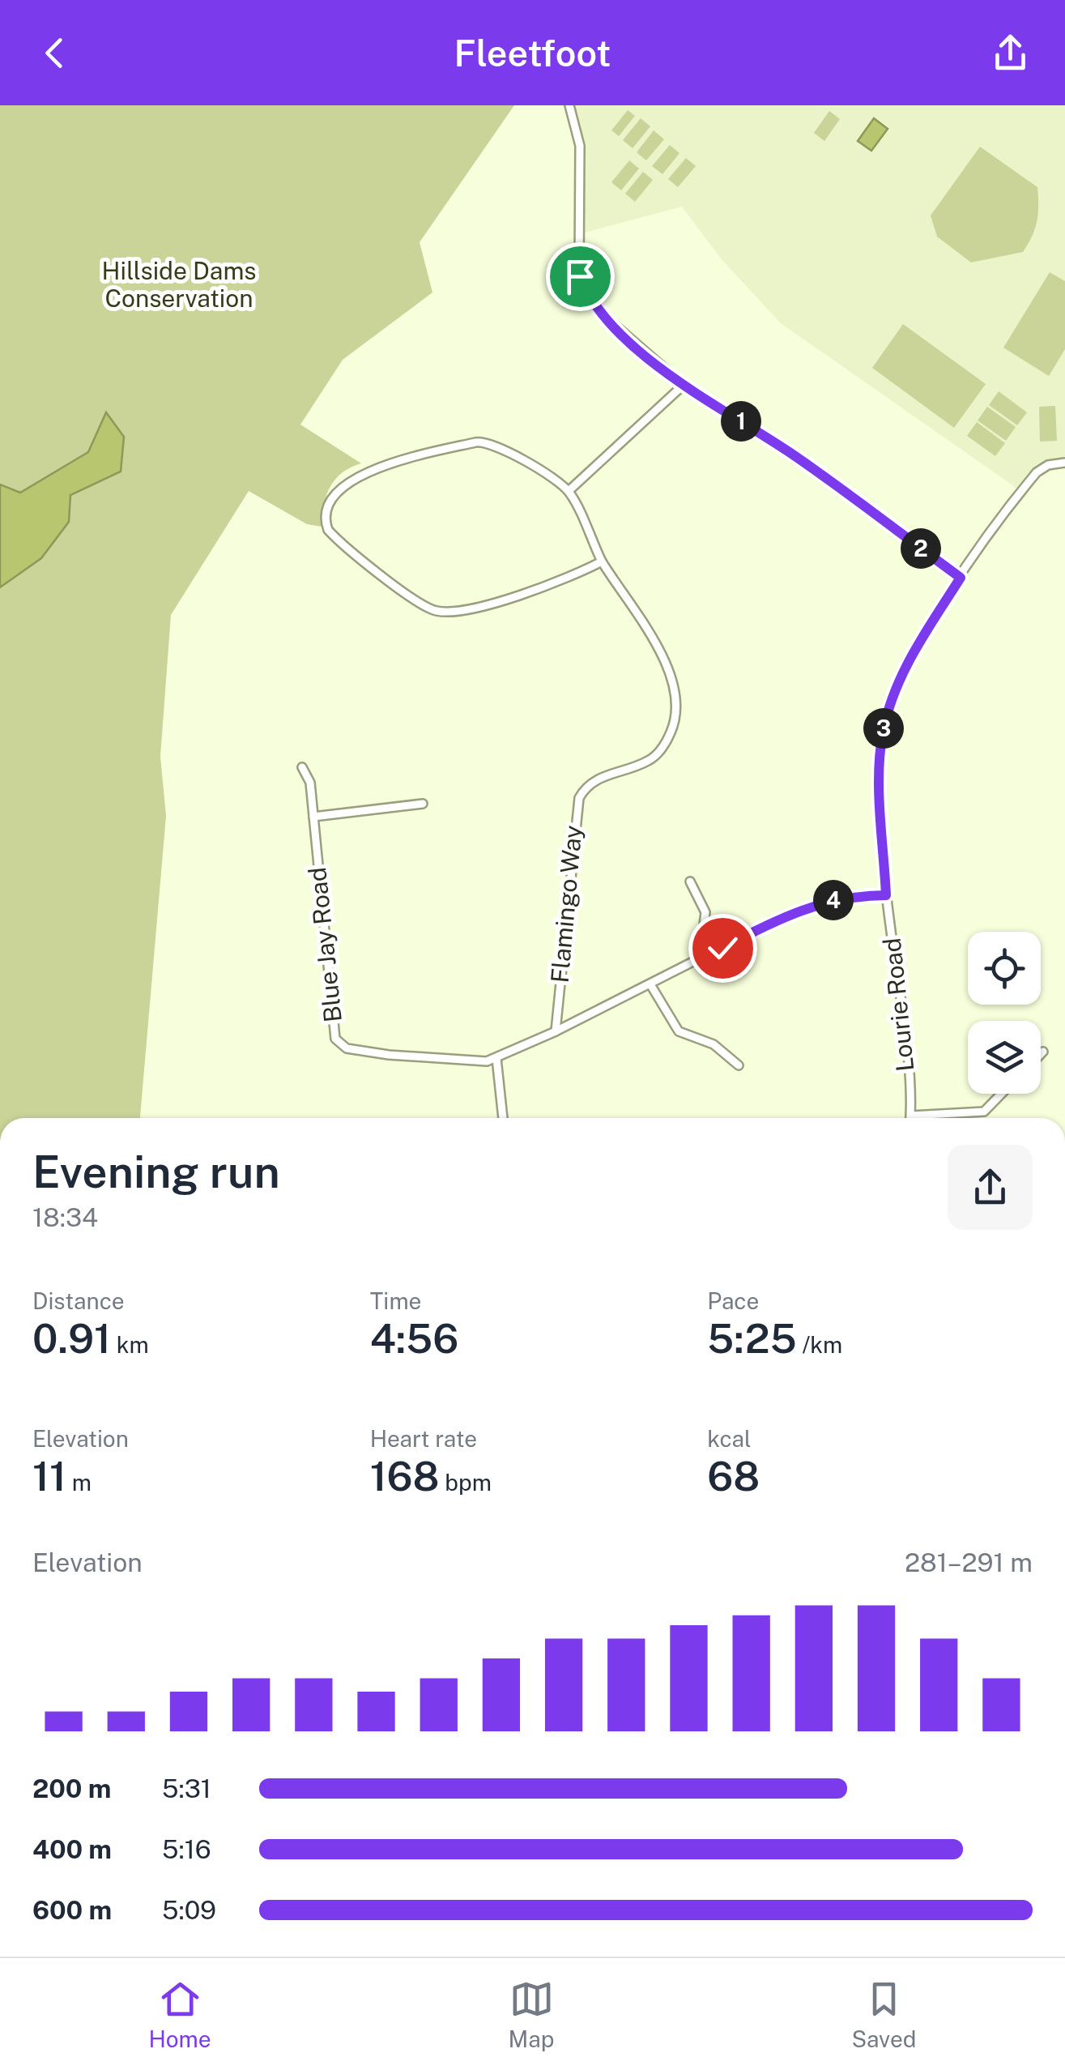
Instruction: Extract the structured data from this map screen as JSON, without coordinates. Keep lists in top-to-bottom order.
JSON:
{
  "streets": {
    "street": ["Flamingo Way", "Blue Jay Road", "Lourie Road"]
  },
  "crossings": [
    ["Flamingo Way", "Blue Jay Road"],
    ["Blue Jay Road", "Lourie Road"]
  ],
  "parks": ["Hillside Dams Conservation"],
  "page": {
    "header": "Fleetfoot",
    "pins": [
      "1",
      "2",
      "3",
      "4"
    ],
    "heading": ["Evening run", "18:34"],
    "stats": [
      ["Distance", "0.91 km"],
      ["Time", "4:56"],
      ["Pace", "5:25 /km"],
      ["Elevation", "11 m"],
      ["Heart rate", "168 bpm"],
      ["kcal", "68"]
    ],
    "chart": ["Elevation", "281–291 m"],
    "list": [
      {
        "name": "200 m",
        "note": "5:31"
      },
      {
        "name": "400 m",
        "note": "5:16"
      },
      {
        "name": "600 m",
        "note": "5:09"
      }
    ],
    "tabs": ["Home", "Map", "Saved"]
  }
}
